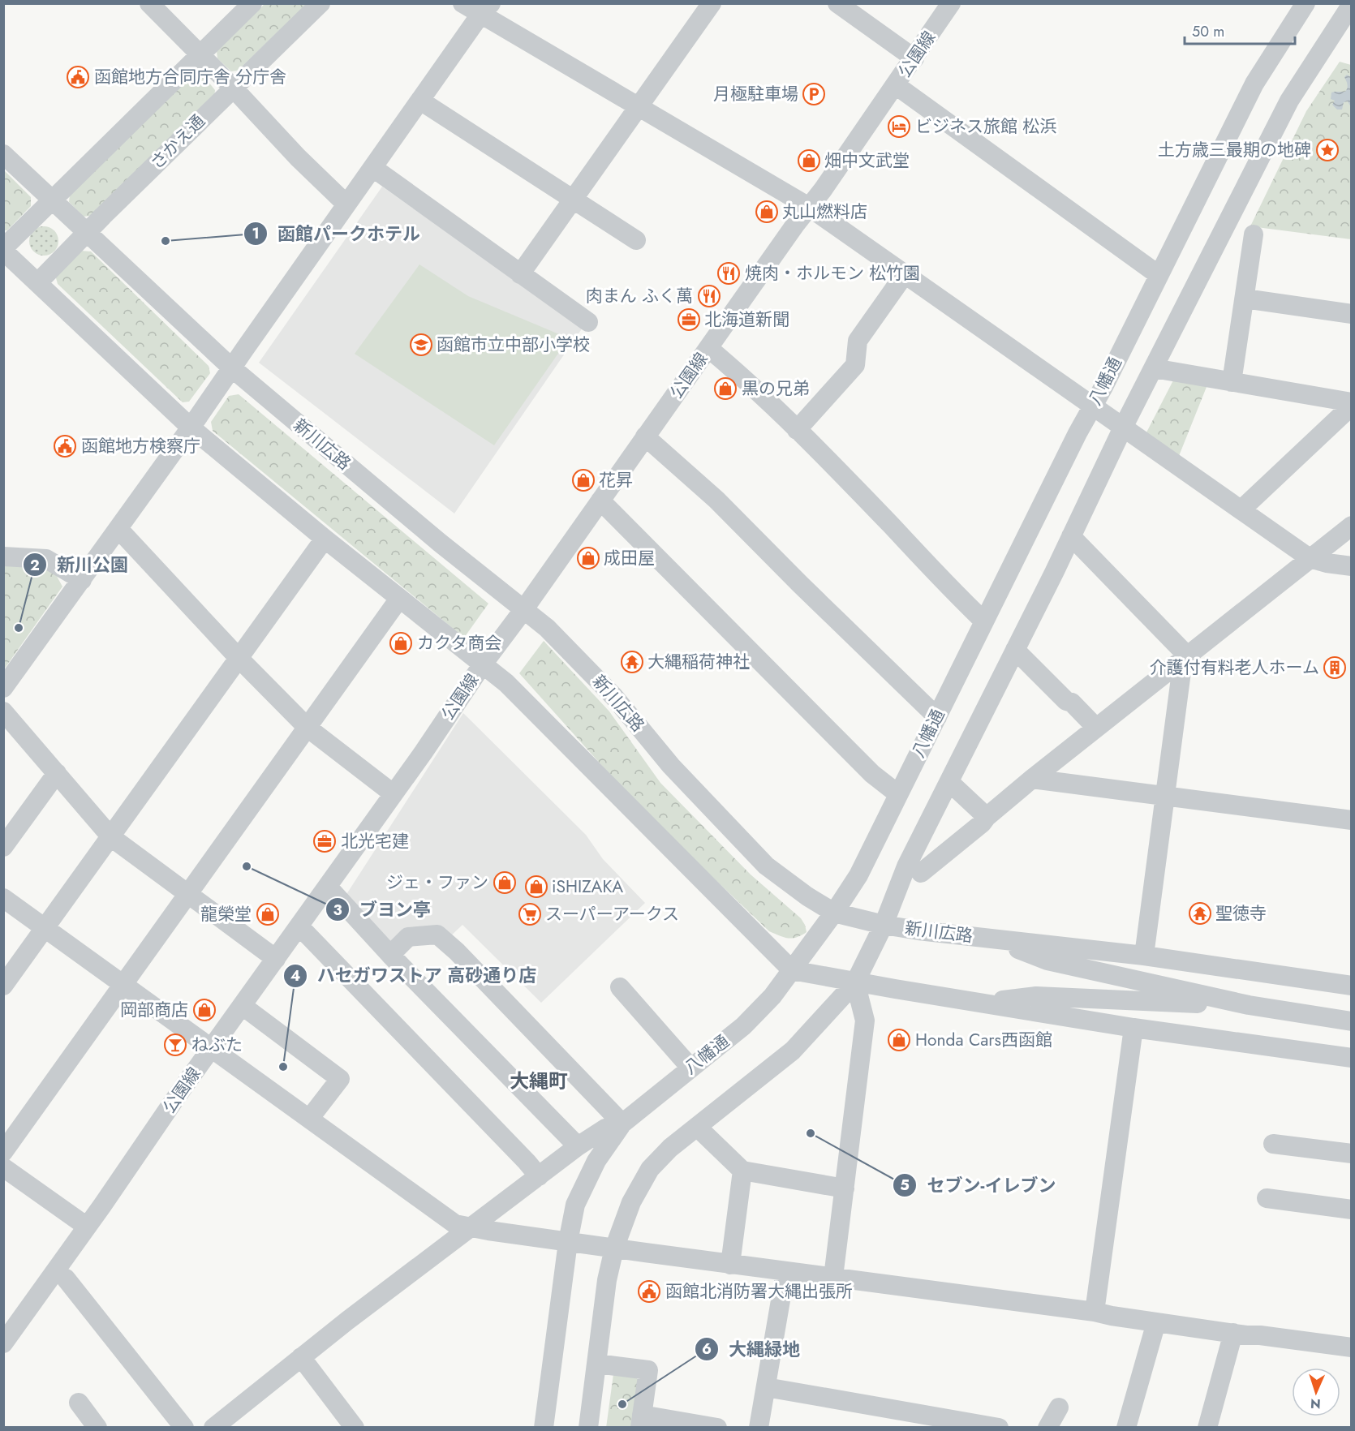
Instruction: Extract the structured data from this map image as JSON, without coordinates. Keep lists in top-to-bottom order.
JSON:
{
  "streets": {
    "street": [
      "公園線",
      "さかえ通",
      "八幡通",
      "新川広路"
    ]
  },
  "crossings": [
    ["公園線", "新川広路"],
    ["さかえ通", "新川広路"],
    ["八幡通", "新川広路"]
  ],
  "districts": ["大縄町"],
  "places": {
    "public building": ["函館地方合同庁舎 分庁舎", "函館地方検察庁", "函館北消防署大縄出張所"],
    "parking": ["月極駐車場"],
    "hotel": ["ビジネス旅館 松浜"],
    "place": ["土方歳三最期の地碑"],
    "shop": [
      "畑中文武堂",
      "丸山燃料店",
      "黒の兄弟",
      "花昇",
      "成田屋",
      "カクタ商会",
      "ジェ・ファン",
      "iSHIZAKA",
      "龍榮堂",
      "岡部商店",
      "Honda Cars西函館"
    ],
    "other": [
      "函館パークホテル",
      "新川公園",
      "ブヨン亭",
      "ハセガワストア 高砂通り店",
      "セブン-イレブン",
      "大縄緑地"
    ],
    "restaurant": ["焼肉・ホルモン 松竹園", "肉まん ふく萬"],
    "office": ["北海道新聞", "北光宅建"],
    "school or university": ["函館市立中部小学校"],
    "temple": ["大縄稲荷神社", "聖徳寺"],
    "building": ["介護付有料老人ホーム"],
    "supermarket": ["スーパーアークス"],
    "bar": ["ねぶた"]
  },
  "scale_bar": "50 m",
  "north": "bottom"
}
